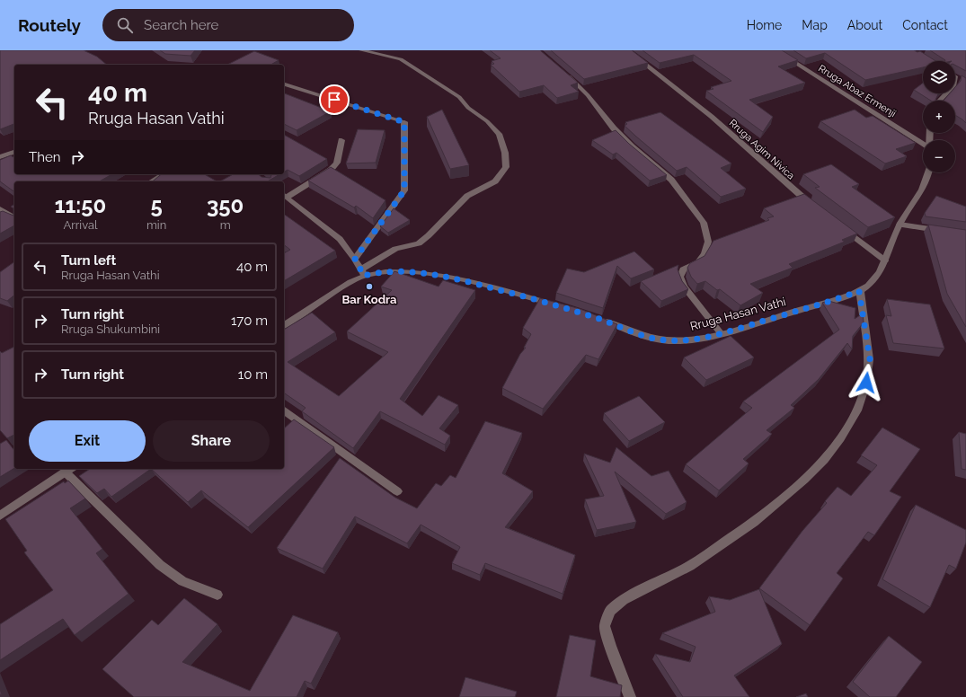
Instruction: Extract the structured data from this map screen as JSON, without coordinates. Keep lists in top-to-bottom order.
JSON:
{
  "streets": {
    "street": ["Rruga Abaz Ermenji", "Rruga Agim Nivica", "Rruga Hasan Vathi"]
  },
  "places": ["Bar Kodra"],
  "page": {
    "header": "Routely",
    "search": "Search here",
    "nav": [
      "Home",
      "Map",
      "About",
      "Contact"
    ],
    "map_buttons": ["+", "−"],
    "turn": ["40 m", "Rruga Hasan Vathi"],
    "then": "Then",
    "eta": [
      "11:50",
      "Arrival",
      "5",
      "min",
      "350",
      "m"
    ],
    "list": [
      {
        "name": "Turn left",
        "note": "Rruga Hasan Vathi",
        "value": "40 m"
      },
      {
        "name": "Turn right",
        "note": "Rruga Shukumbini",
        "value": "170 m"
      },
      {
        "name": "Turn right",
        "value": "10 m"
      }
    ],
    "buttons": ["Exit", "Share"]
  }
}
